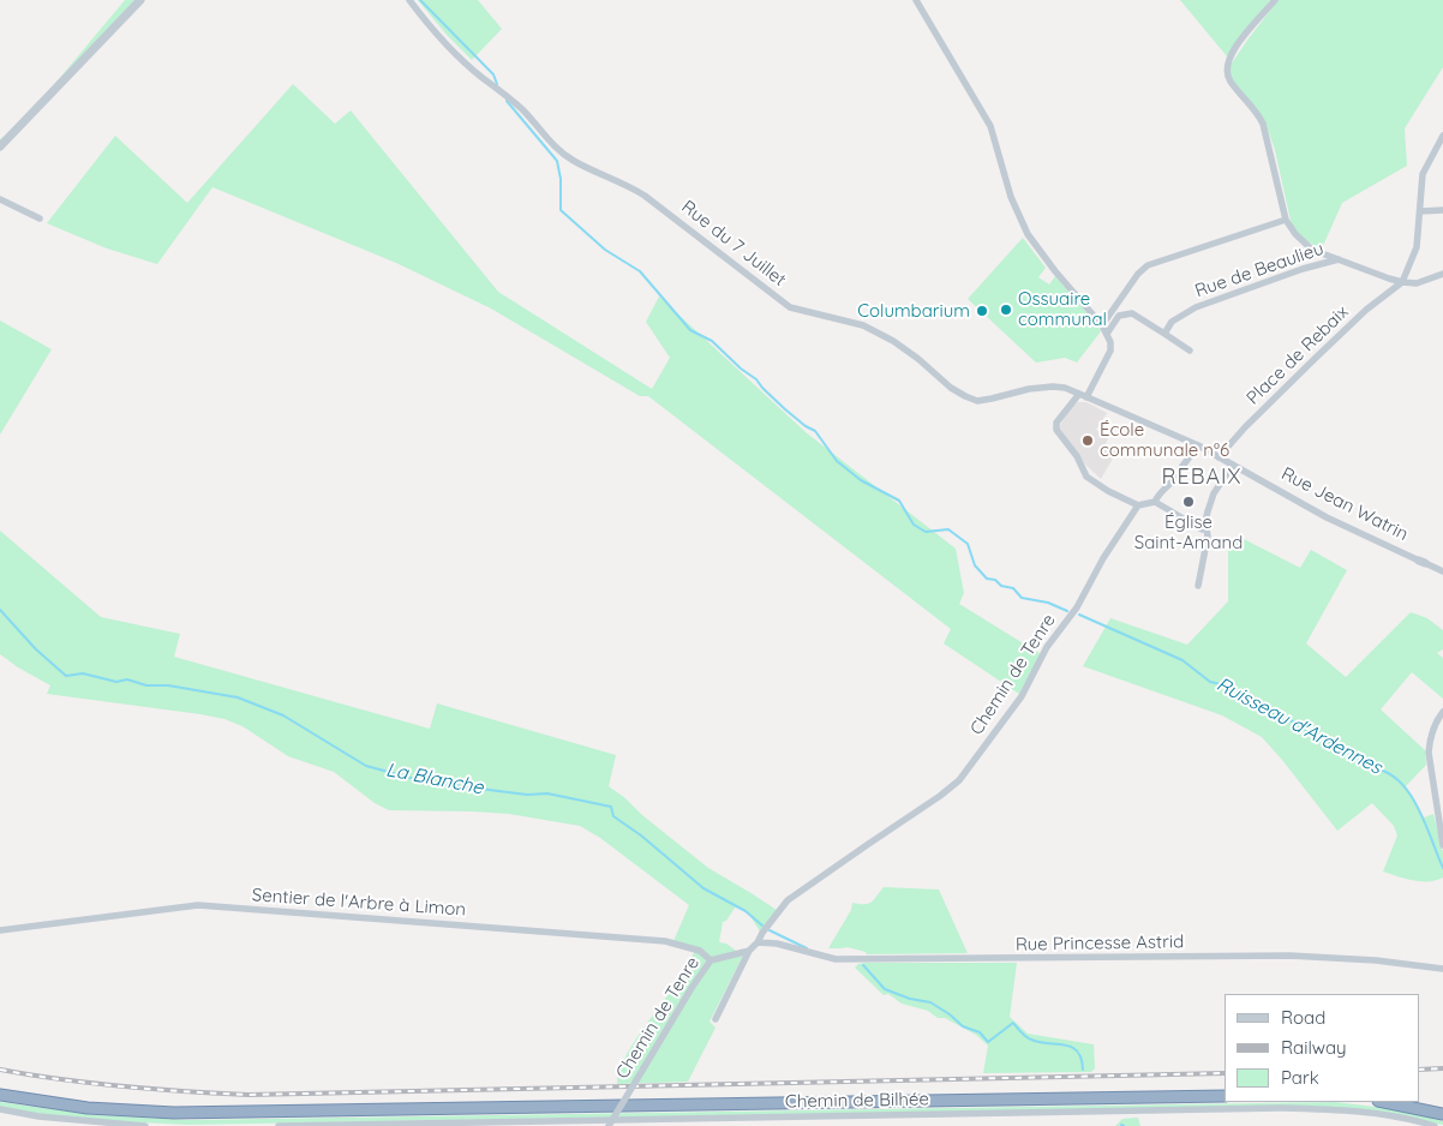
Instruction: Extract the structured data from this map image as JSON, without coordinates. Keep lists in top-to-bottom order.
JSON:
{
  "streets": {
    "street": [
      "Rue du 7 Juillet",
      "Rue de Beaulieu",
      "Place de Rebaix",
      "Rue Jean Watrin",
      "Chemin de Tenre",
      "Sentier de l'Arbre à Limon",
      "Rue Princesse Astrid",
      "Chemin de Bilhée"
    ]
  },
  "crossings": [
    ["Chemin de Tenre", "Sentier de l'Arbre à Limon"],
    ["Chemin de Tenre", "Rue Princesse Astrid"]
  ],
  "districts": ["REBAIX"],
  "water": ["Ruisseau d'Ardennes", "La Blanche"],
  "places": [
    "Ossuaire communal",
    "Columbarium",
    "École communale n°6",
    "Église Saint-Amand"
  ],
  "legend": ["Road", "Railway", "Park"]
}
